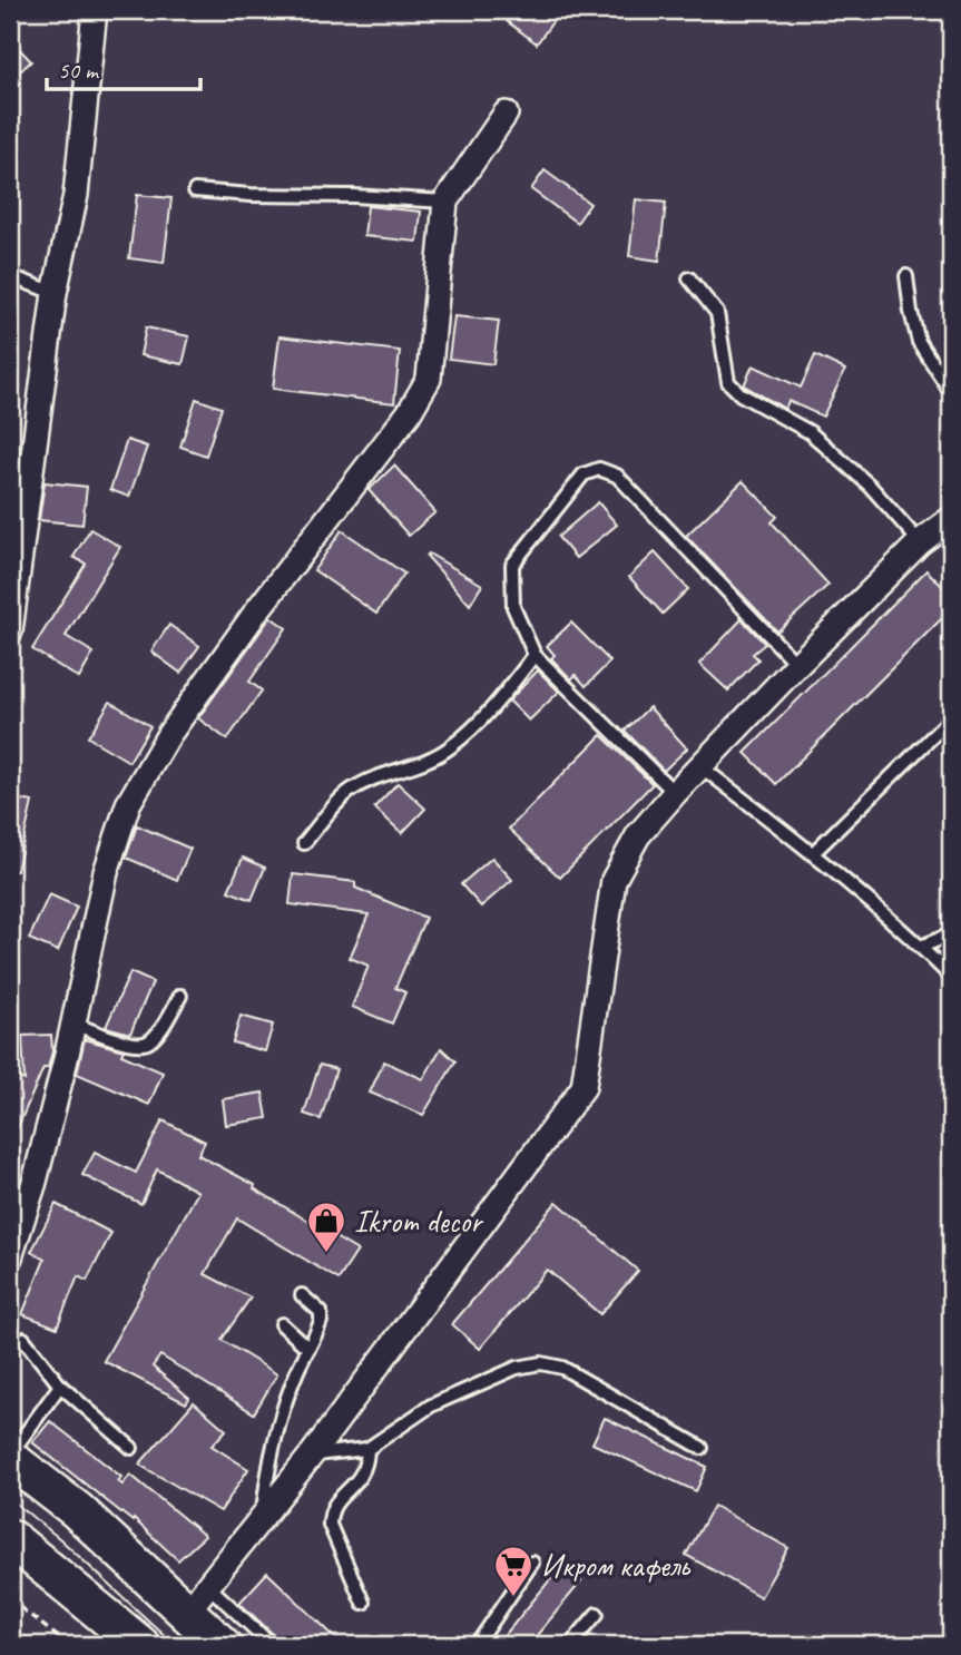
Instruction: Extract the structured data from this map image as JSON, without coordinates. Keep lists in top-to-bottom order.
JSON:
{
  "places": {
    "shop": ["Ikrom decor"],
    "supermarket": ["Икром кафель"]
  },
  "scale_bar": "50 m"
}
